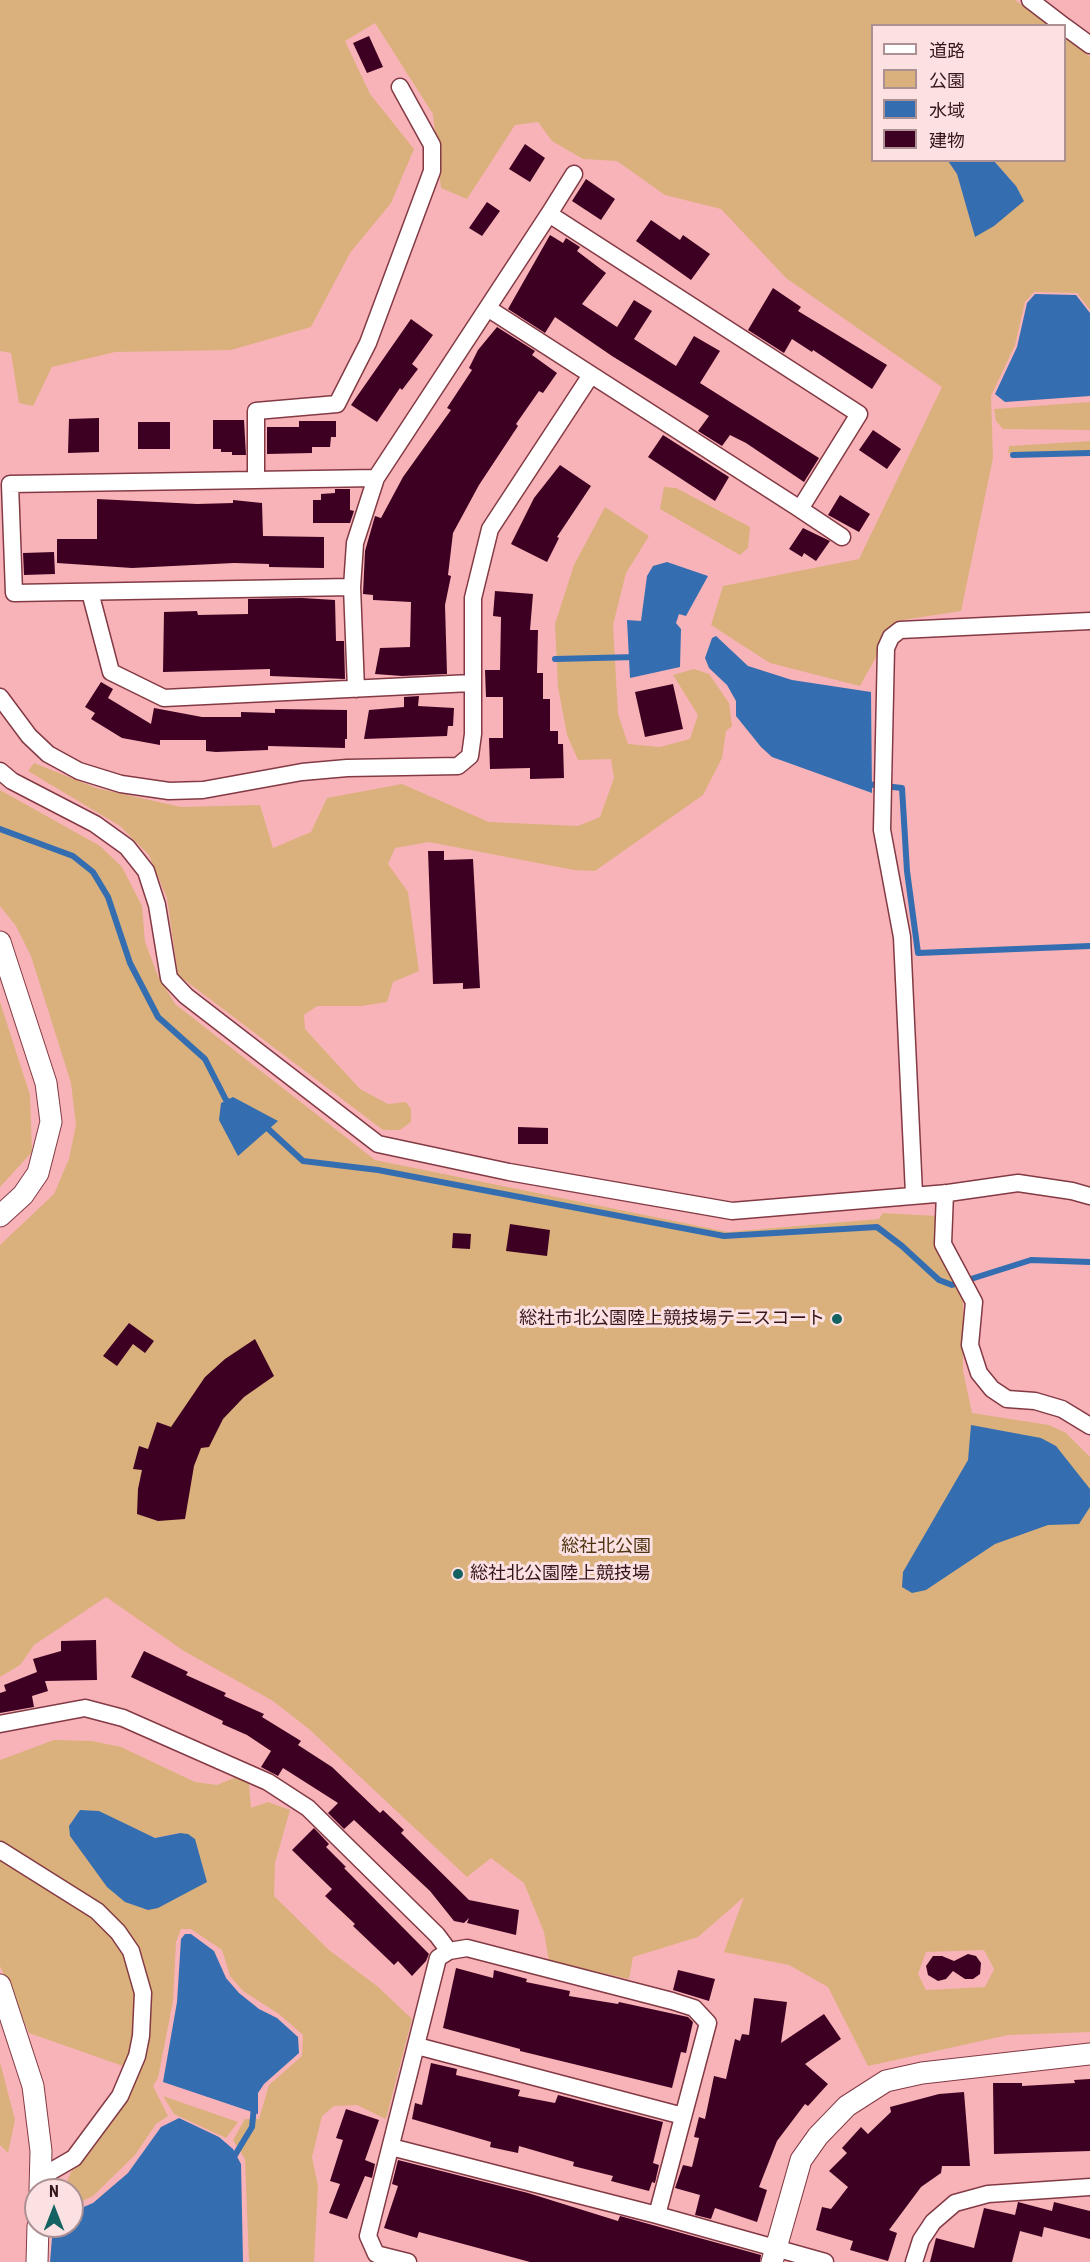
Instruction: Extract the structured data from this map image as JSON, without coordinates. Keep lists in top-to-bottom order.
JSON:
{
  "parks": ["総社北公園"],
  "places": ["総社市北公園陸上競技場テニスコート", "総社北公園陸上競技場"],
  "legend": [
    "道路",
    "公園",
    "水域",
    "建物"
  ],
  "north": "top"
}
